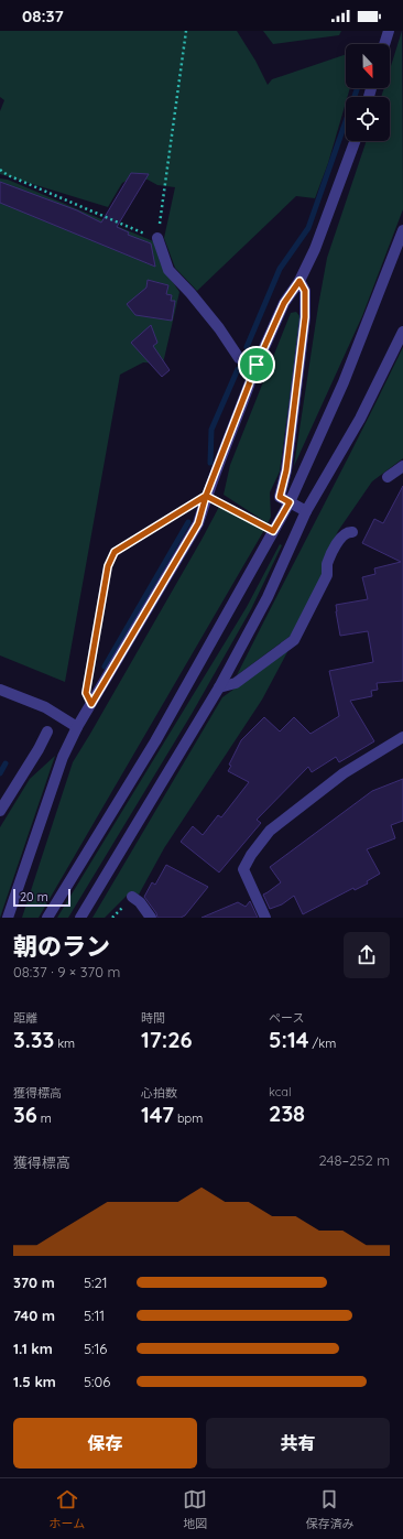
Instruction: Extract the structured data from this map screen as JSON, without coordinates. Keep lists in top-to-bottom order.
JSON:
{
  "scale_bar": "20 m",
  "north": "bottom",
  "page": {
    "status": "08:37",
    "scale": "20 m",
    "heading": ["朝のラン", "08:37 · 9 × 370 m"],
    "stats": [
      ["距離", "3.33 km"],
      ["時間", "17:26"],
      ["ペース", "5:14 /km"],
      ["獲得標高", "36 m"],
      ["心拍数", "147 bpm"],
      ["kcal", "238"]
    ],
    "chart": ["獲得標高", "248–252 m"],
    "list": [
      {
        "name": "370 m",
        "note": "5:21"
      },
      {
        "name": "740 m",
        "note": "5:11"
      },
      {
        "name": "1.1 km",
        "note": "5:16"
      },
      {
        "name": "1.5 km",
        "note": "5:06"
      }
    ],
    "buttons": ["保存", "共有"],
    "tabs": ["ホーム", "地図", "保存済み"]
  }
}
